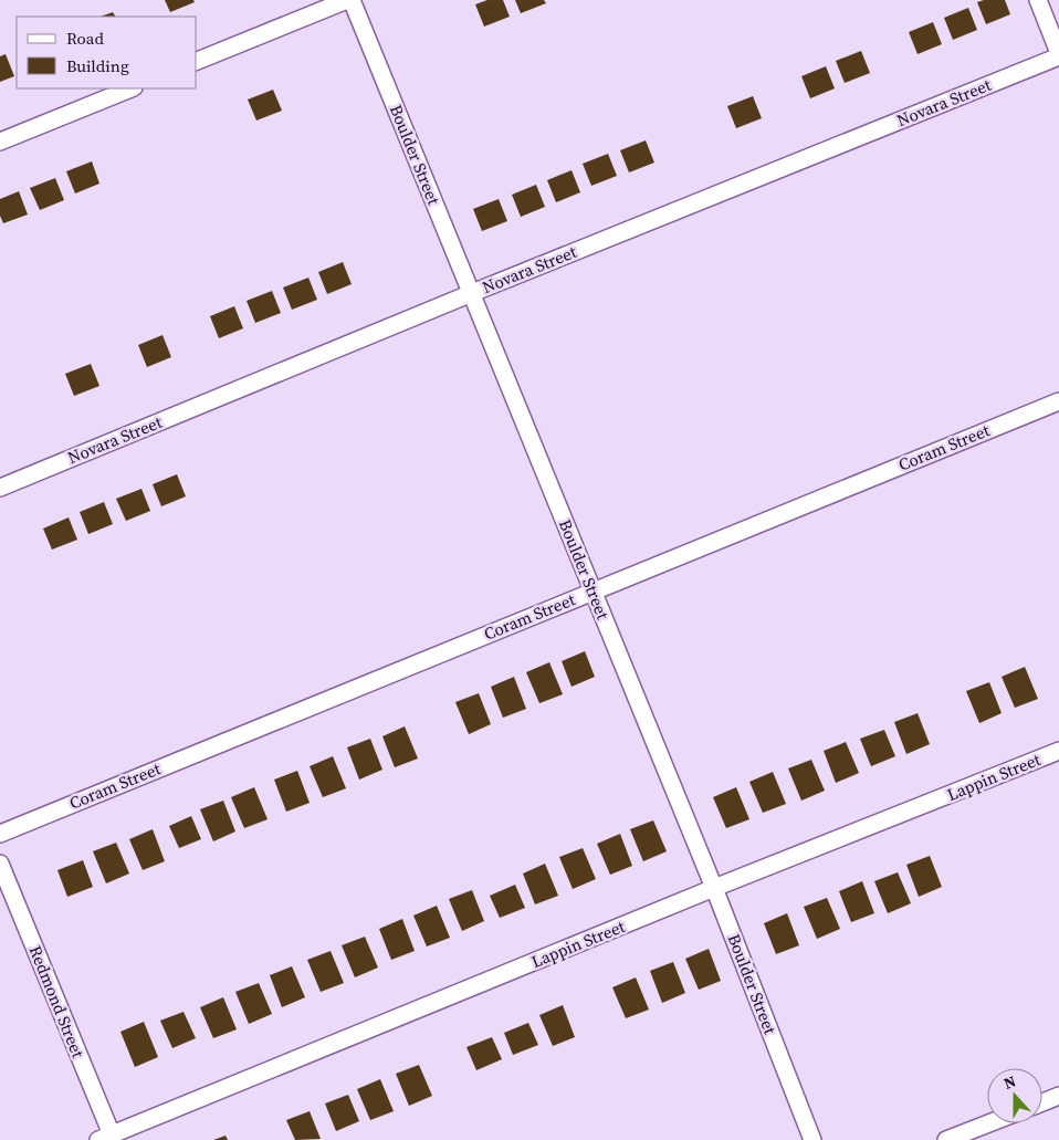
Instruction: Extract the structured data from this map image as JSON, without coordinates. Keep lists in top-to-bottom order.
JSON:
{
  "streets": {
    "street": [
      "Novara Street",
      "Boulder Street",
      "Coram Street",
      "Lappin Street",
      "Redmond Street"
    ]
  },
  "crossings": [
    ["Novara Street", "Boulder Street"],
    ["Boulder Street", "Coram Street"],
    ["Boulder Street", "Lappin Street"],
    ["Lappin Street", "Redmond Street"]
  ],
  "legend": ["Road", "Building"],
  "north": "top"
}
